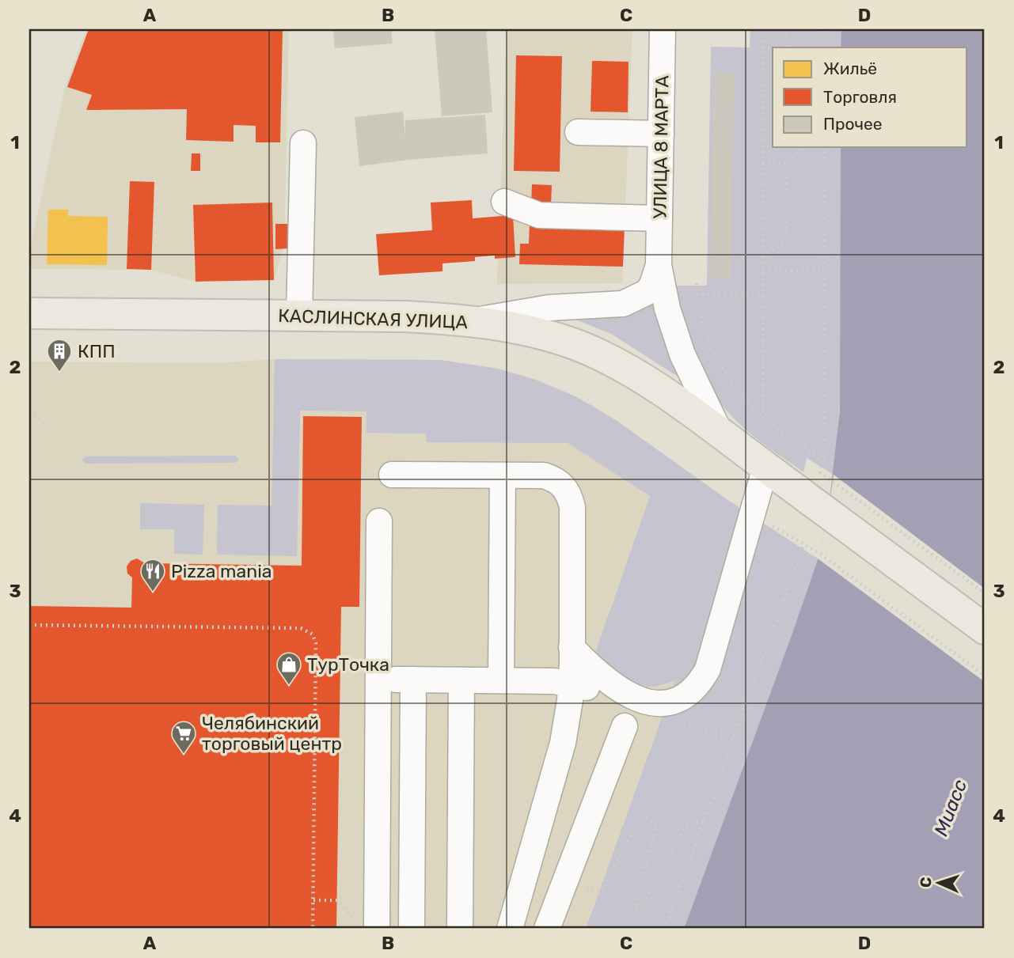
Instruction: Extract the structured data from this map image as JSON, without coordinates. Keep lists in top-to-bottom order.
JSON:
{
  "streets": {
    "main road": ["КАСЛИНСКАЯ УЛИЦА"],
    "street": ["УЛИЦА 8 МАРТА"]
  },
  "water": ["Миасс"],
  "places": {
    "building": ["КПП"],
    "restaurant": ["Pizza mania"],
    "shop": ["ТурТочка"],
    "supermarket": ["Челябинский торговый центр"]
  },
  "legend": ["Жильё", "Торговля", "Прочее"],
  "north": "left",
  "grid": {
    "columns": [
      "A",
      "B",
      "C",
      "D"
    ],
    "rows": [
      "1",
      "2",
      "3",
      "4"
    ]
  }
}
